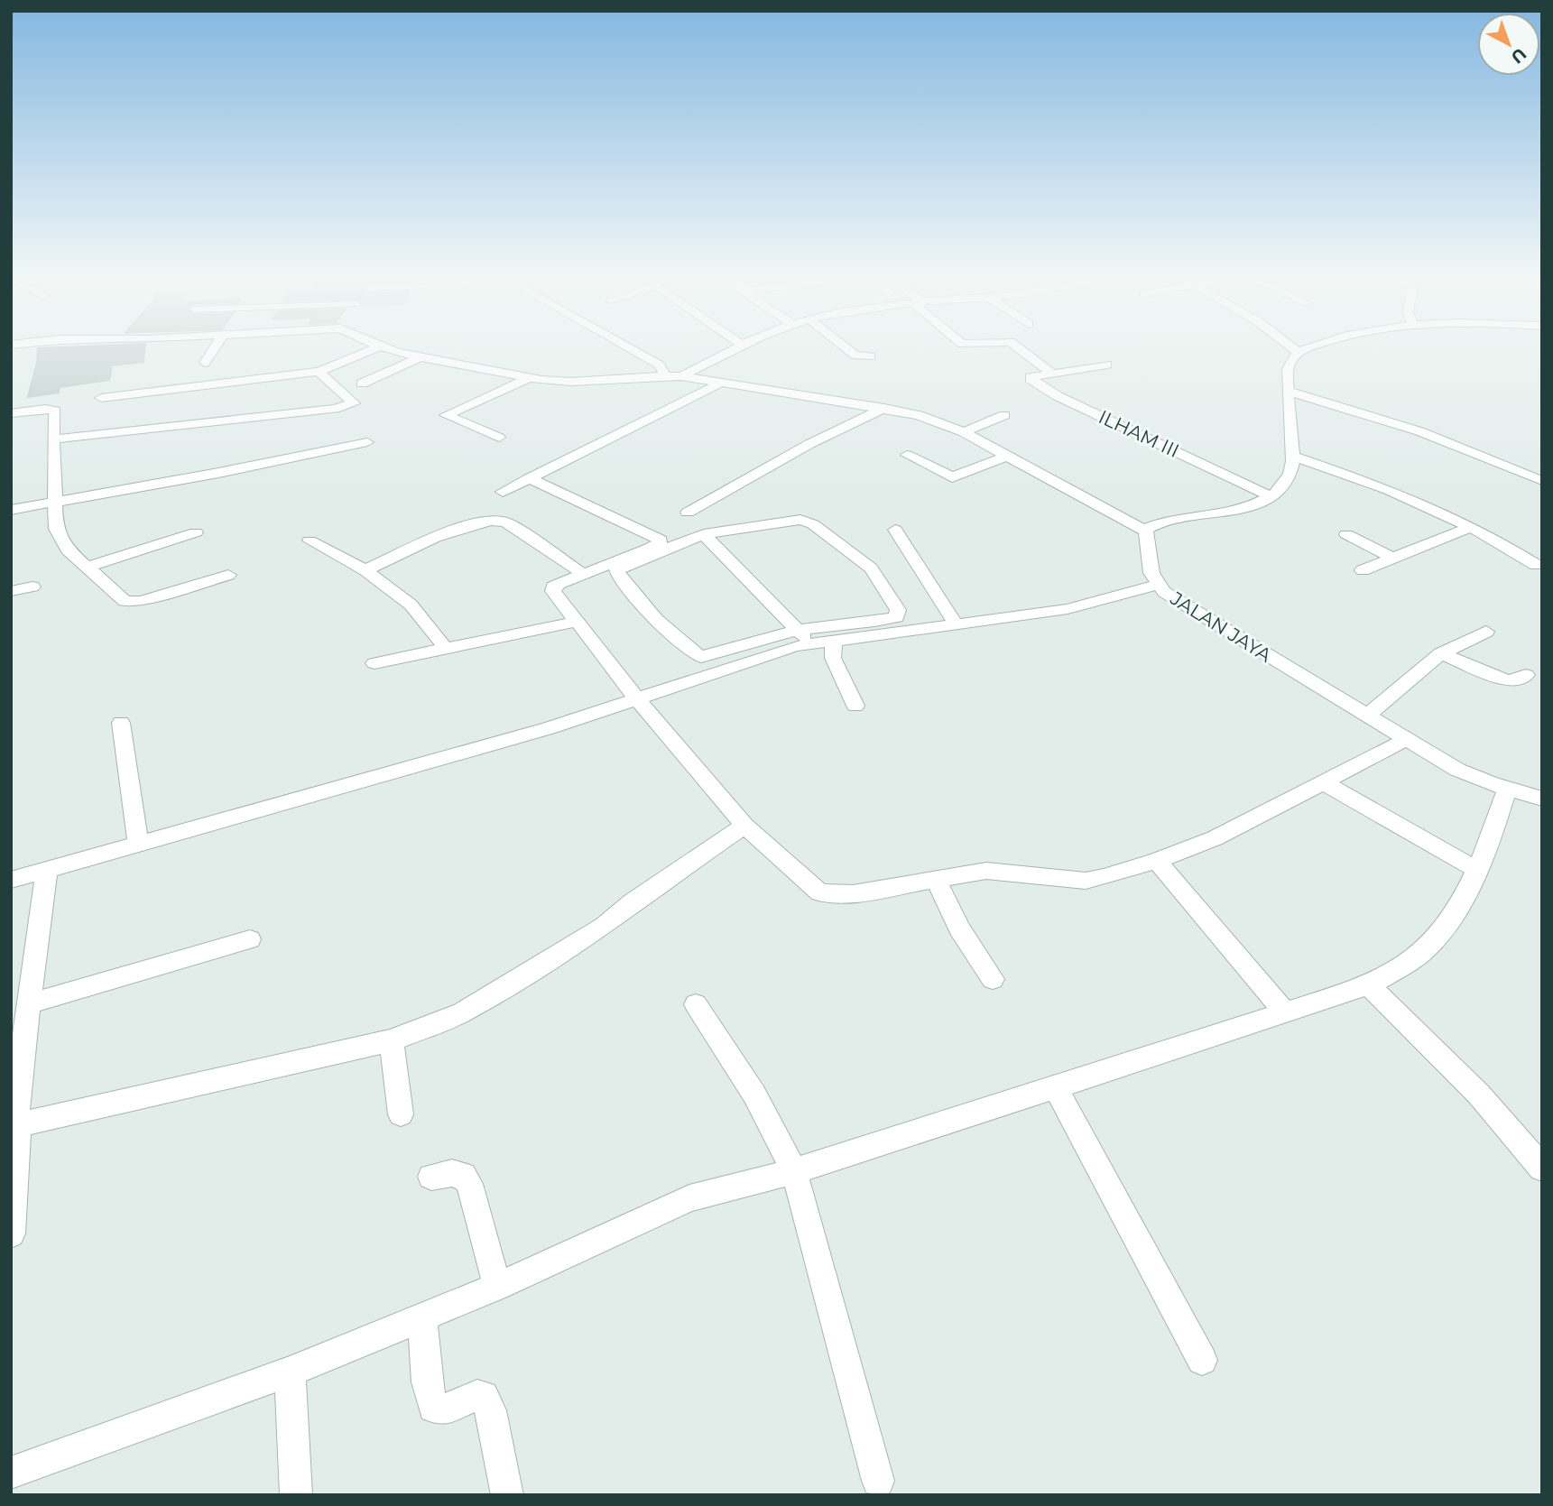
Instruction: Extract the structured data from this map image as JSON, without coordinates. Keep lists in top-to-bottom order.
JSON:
{
  "streets": {
    "street": ["ILHAM III", "JALAN JAYA"]
  },
  "north": "bottom right"
}
